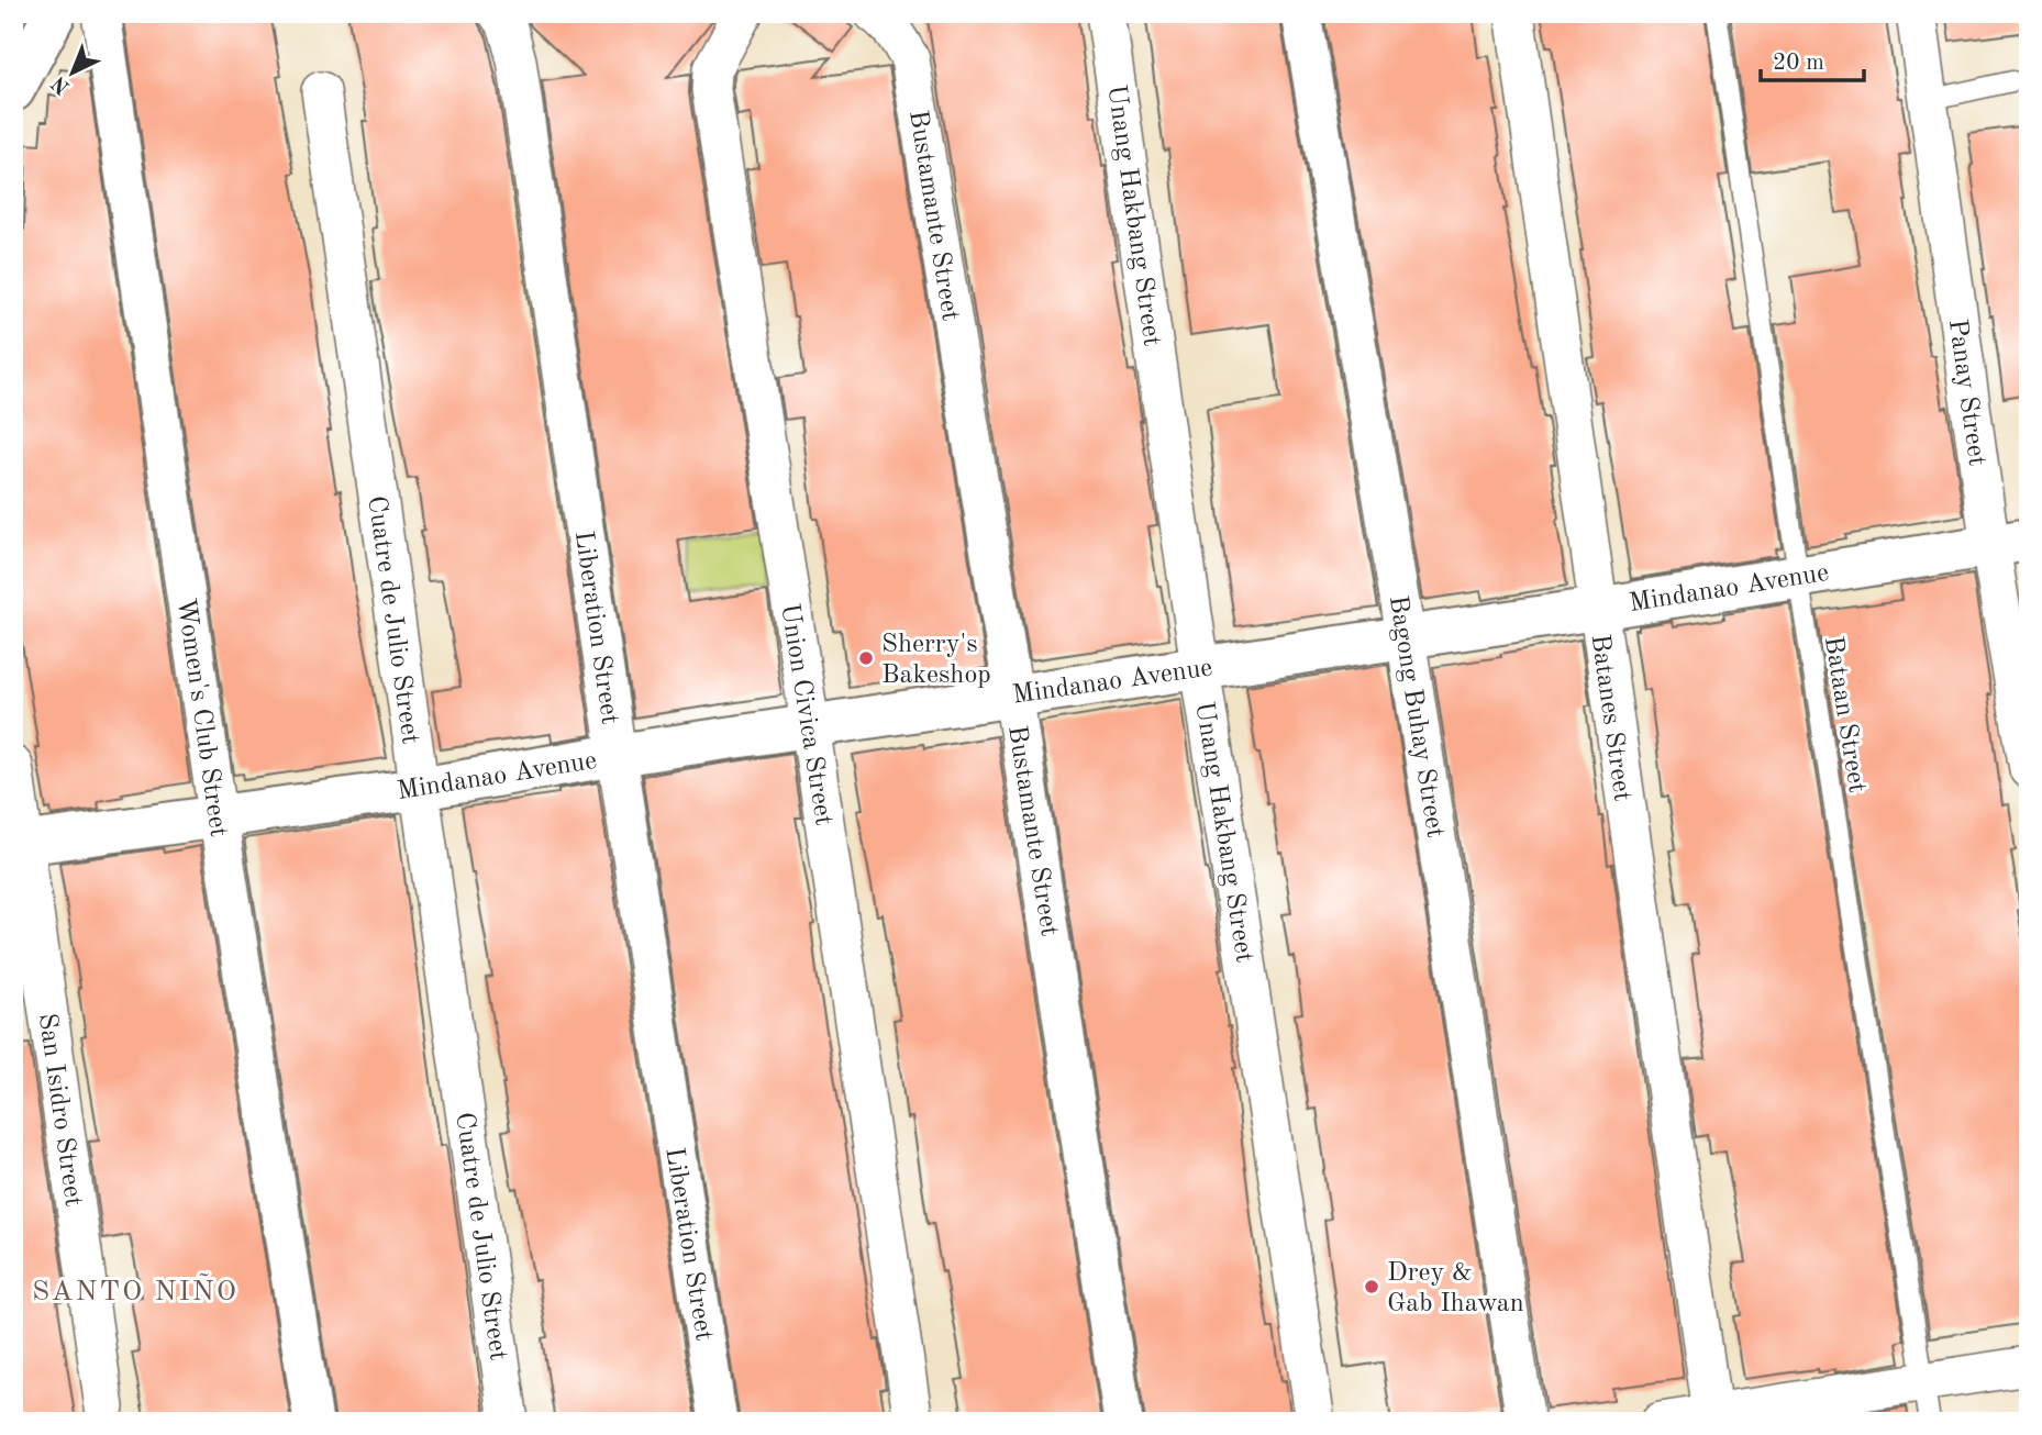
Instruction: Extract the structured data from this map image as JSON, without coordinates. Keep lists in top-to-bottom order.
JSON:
{
  "streets": {
    "street": [
      "Bustamante Street",
      "Unang Hakbang Street",
      "Panay Street",
      "Mindanao Avenue",
      "Cuatre de Julio Street",
      "Liberation Street",
      "Union Civica Street",
      "Bagong Buhay Street",
      "Women's Club Street",
      "Batanes Street",
      "San Isidro Street"
    ],
    "lane": ["Bataan Street"]
  },
  "crossings": [
    ["Bustamante Street", "Mindanao Avenue"],
    ["Unang Hakbang Street", "Mindanao Avenue"],
    ["Panay Street", "Mindanao Avenue"],
    ["Mindanao Avenue", "Cuatre de Julio Street"],
    ["Mindanao Avenue", "Liberation Street"],
    ["Mindanao Avenue", "Union Civica Street"],
    ["Mindanao Avenue", "Bataan Street"],
    ["Mindanao Avenue", "Bagong Buhay Street"],
    ["Mindanao Avenue", "Women's Club Street"],
    ["Mindanao Avenue", "Batanes Street"],
    ["Mindanao Avenue", "San Isidro Street"]
  ],
  "districts": ["SANTO NIÑO"],
  "places": ["Sherry's Bakeshop", "Drey & Gab Ihawan"],
  "scale_bar": "20 m",
  "north": "bottom left"
}
